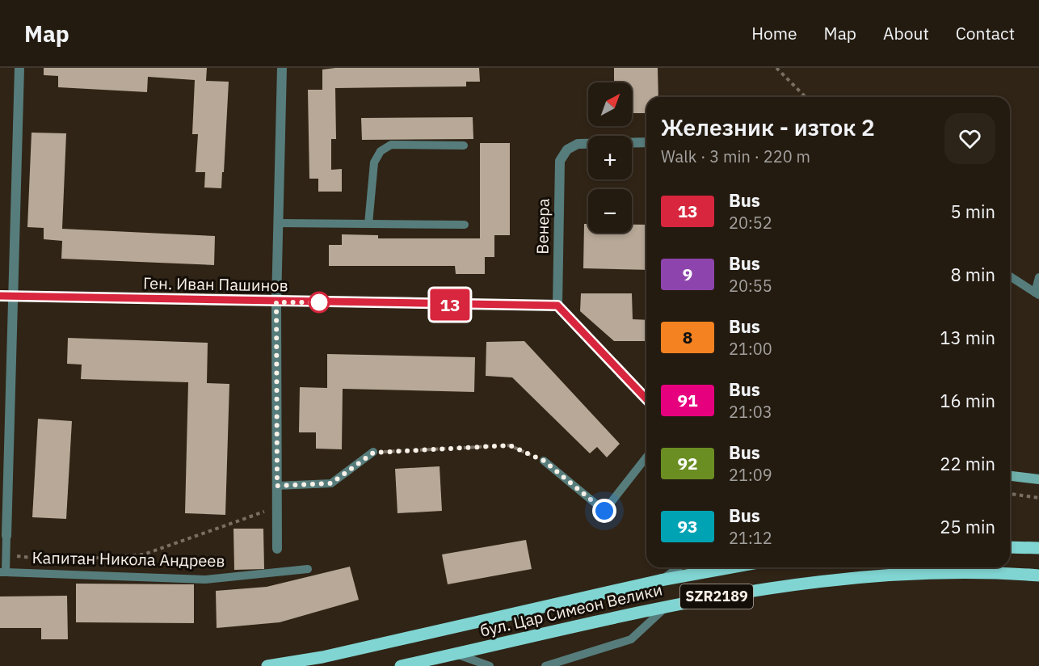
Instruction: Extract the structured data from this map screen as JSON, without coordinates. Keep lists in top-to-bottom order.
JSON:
{
  "streets": {
    "main road": ["SZR2189", "бул. Цар Симеон Велики"],
    "street": ["Венера", "Ген. Иван Пашинов"],
    "lane": ["Капитан Никола Андреев"]
  },
  "crossings": [
    ["Венера", "Ген. Иван Пашинов"]
  ],
  "lines": ["bus line 13"],
  "north": "top right",
  "page": {
    "header": "Map",
    "nav": [
      "Home",
      "Map",
      "About",
      "Contact"
    ],
    "on_map": "13",
    "map_buttons": ["+", "−"],
    "heading": ["Железник - изток 2", "Walk · 3 min · 220 m"],
    "list": [
      {
        "mark": "13",
        "name": "Bus",
        "note": "20:52",
        "value": "5 min"
      },
      {
        "mark": "9",
        "name": "Bus",
        "note": "20:55",
        "value": "8 min"
      },
      {
        "mark": "8",
        "name": "Bus",
        "note": "21:00",
        "value": "13 min"
      },
      {
        "mark": "91",
        "name": "Bus",
        "note": "21:03",
        "value": "16 min"
      },
      {
        "mark": "92",
        "name": "Bus",
        "note": "21:09",
        "value": "22 min"
      },
      {
        "mark": "93",
        "name": "Bus",
        "note": "21:12",
        "value": "25 min"
      }
    ]
  }
}
